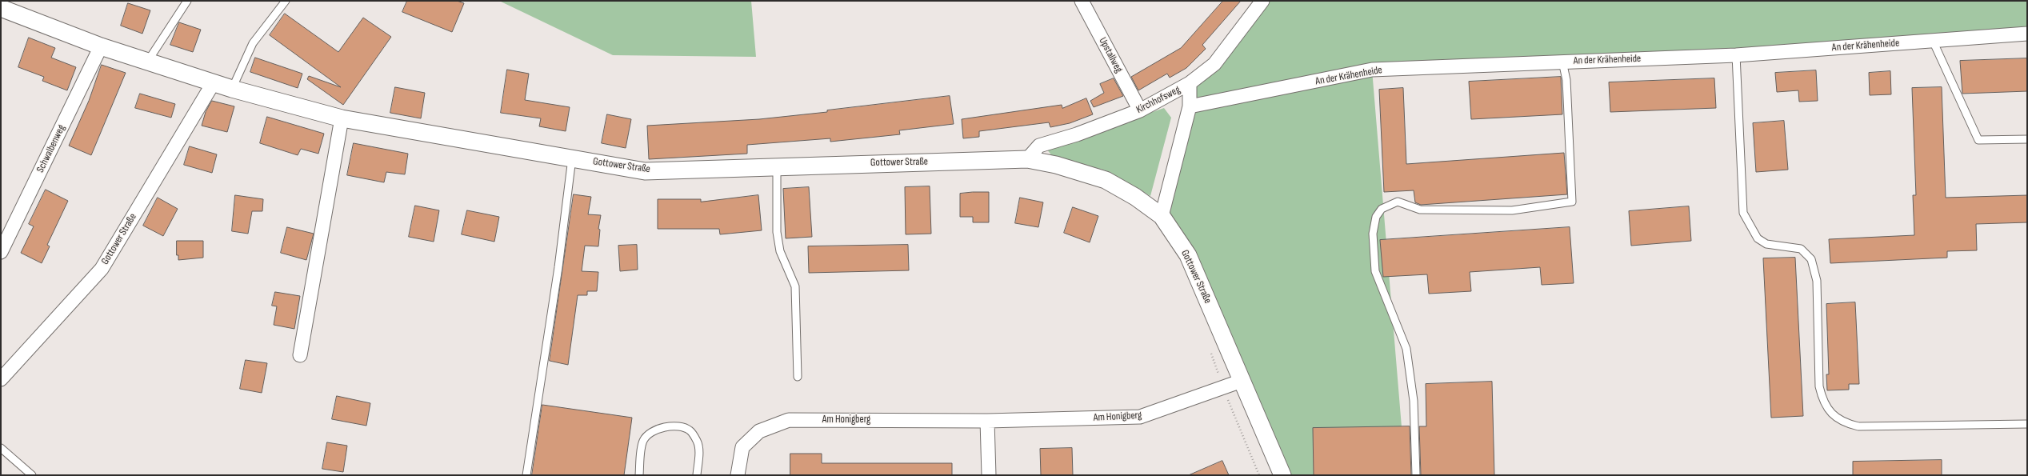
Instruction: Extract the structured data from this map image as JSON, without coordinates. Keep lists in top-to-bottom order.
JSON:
{
  "streets": {
    "street": [
      "An der Krähenheide",
      "Upstallweg",
      "Kirchhofsweg",
      "Schwalbenweg",
      "Gottower Straße",
      "Am Honigberg"
    ]
  },
  "crossings": [
    ["Upstallweg", "Kirchhofsweg"],
    ["Kirchhofsweg", "Gottower Straße"],
    ["Schwalbenweg", "Gottower Straße"],
    ["Gottower Straße", "Am Honigberg"]
  ]
}
